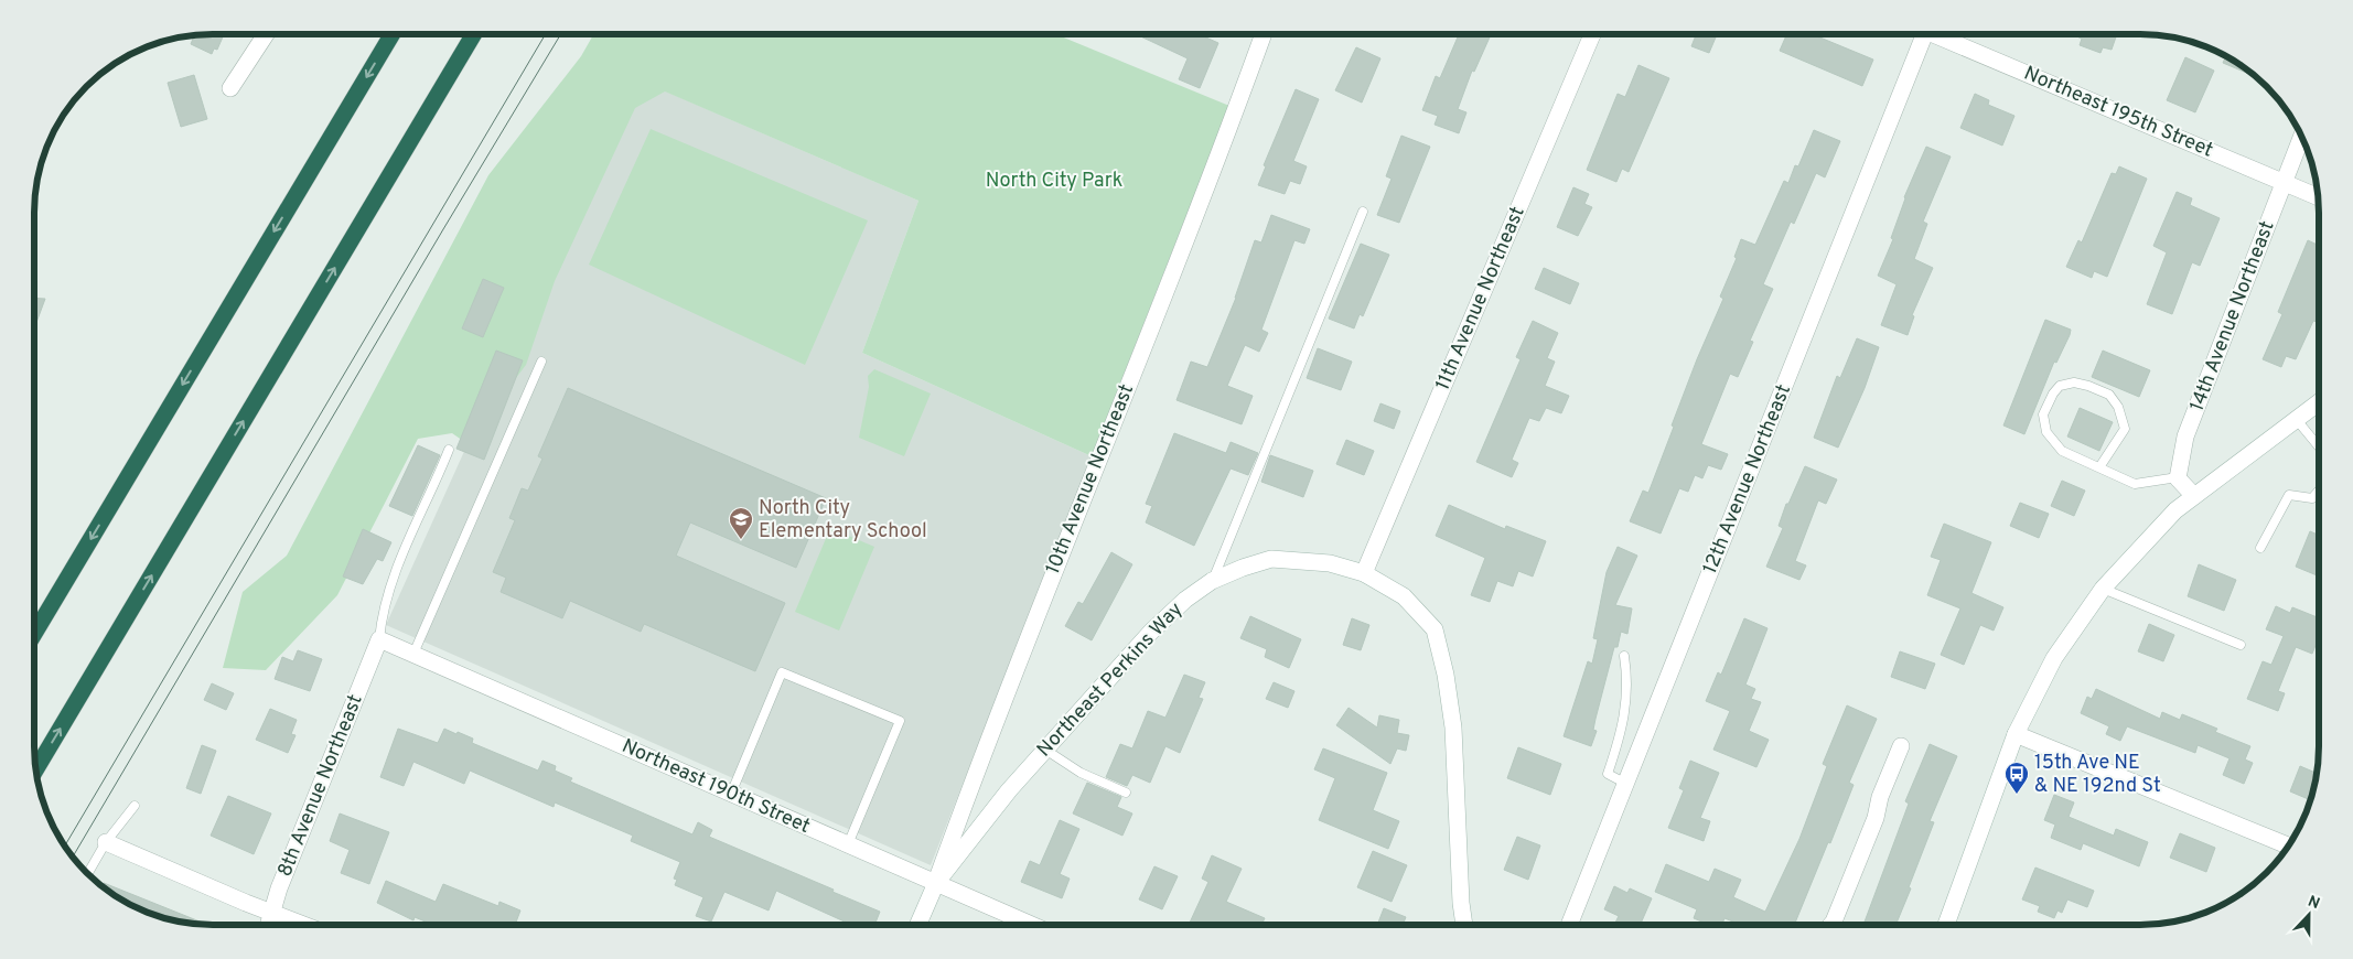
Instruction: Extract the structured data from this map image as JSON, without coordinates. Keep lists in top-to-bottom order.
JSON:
{
  "streets": {
    "street": [
      "Northeast 195th Street",
      "11th Avenue Northeast",
      "14th Avenue Northeast",
      "10th Avenue Northeast",
      "12th Avenue Northeast",
      "Northeast Perkins Way",
      "8th Avenue Northeast",
      "Northeast 190th Street"
    ]
  },
  "crossings": [
    ["Northeast 195th Street", "14th Avenue Northeast"],
    ["11th Avenue Northeast", "Northeast Perkins Way"],
    ["10th Avenue Northeast", "Northeast Perkins Way"],
    ["10th Avenue Northeast", "Northeast 190th Street"],
    ["Northeast Perkins Way", "Northeast 190th Street"],
    ["8th Avenue Northeast", "Northeast 190th Street"]
  ],
  "parks": ["North City Park"],
  "places": {
    "school or university": ["North City Elementary School"],
    "bus stop": ["15th Ave NE & NE 192nd St"]
  },
  "north": "top"
}
